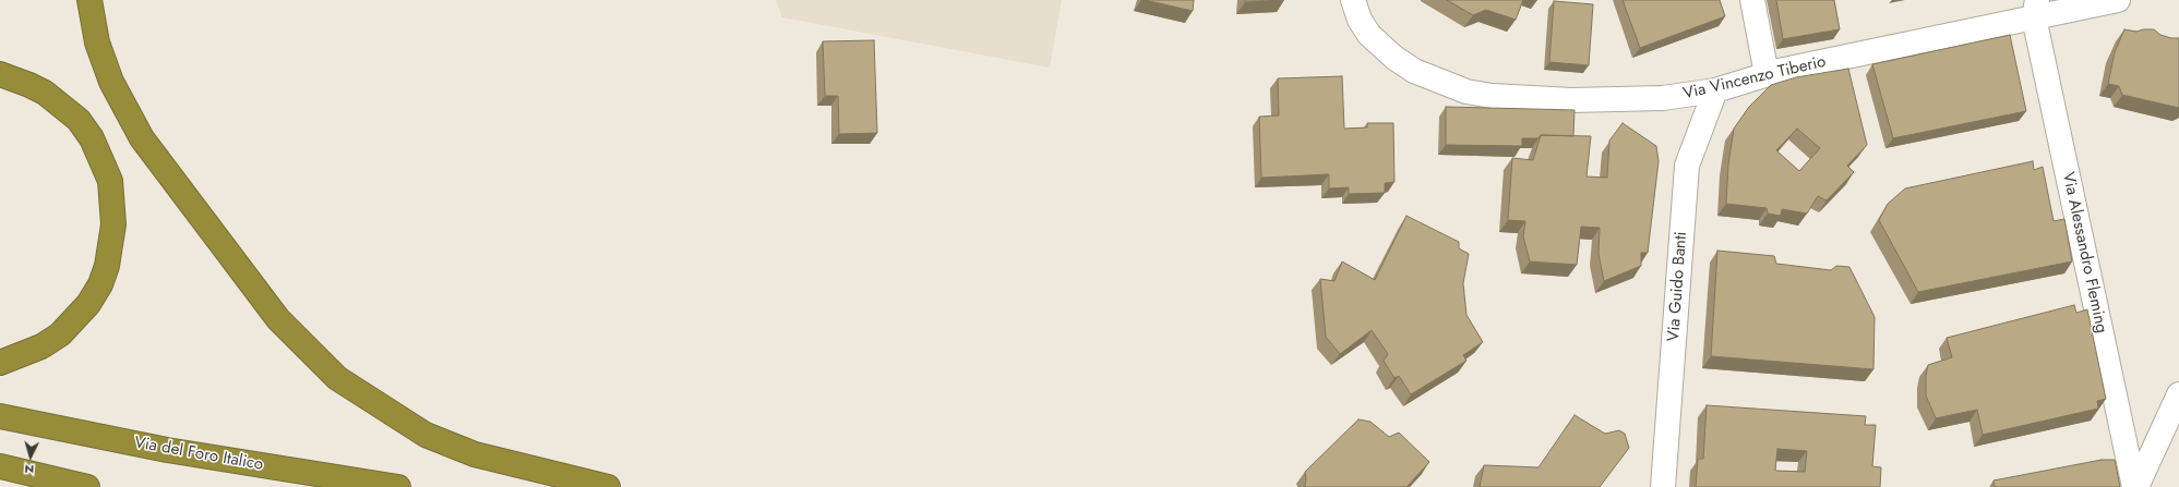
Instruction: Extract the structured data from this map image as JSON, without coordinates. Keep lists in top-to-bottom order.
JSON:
{
  "streets": {
    "highway": ["Via del Foro Italico"],
    "street": ["Via Vincenzo Tiberio", "Via Alessandro Fleming", "Via Guido Banti"]
  },
  "crossings": [
    ["Via Vincenzo Tiberio", "Via Alessandro Fleming"],
    ["Via Vincenzo Tiberio", "Via Guido Banti"]
  ],
  "north": "bottom"
}
